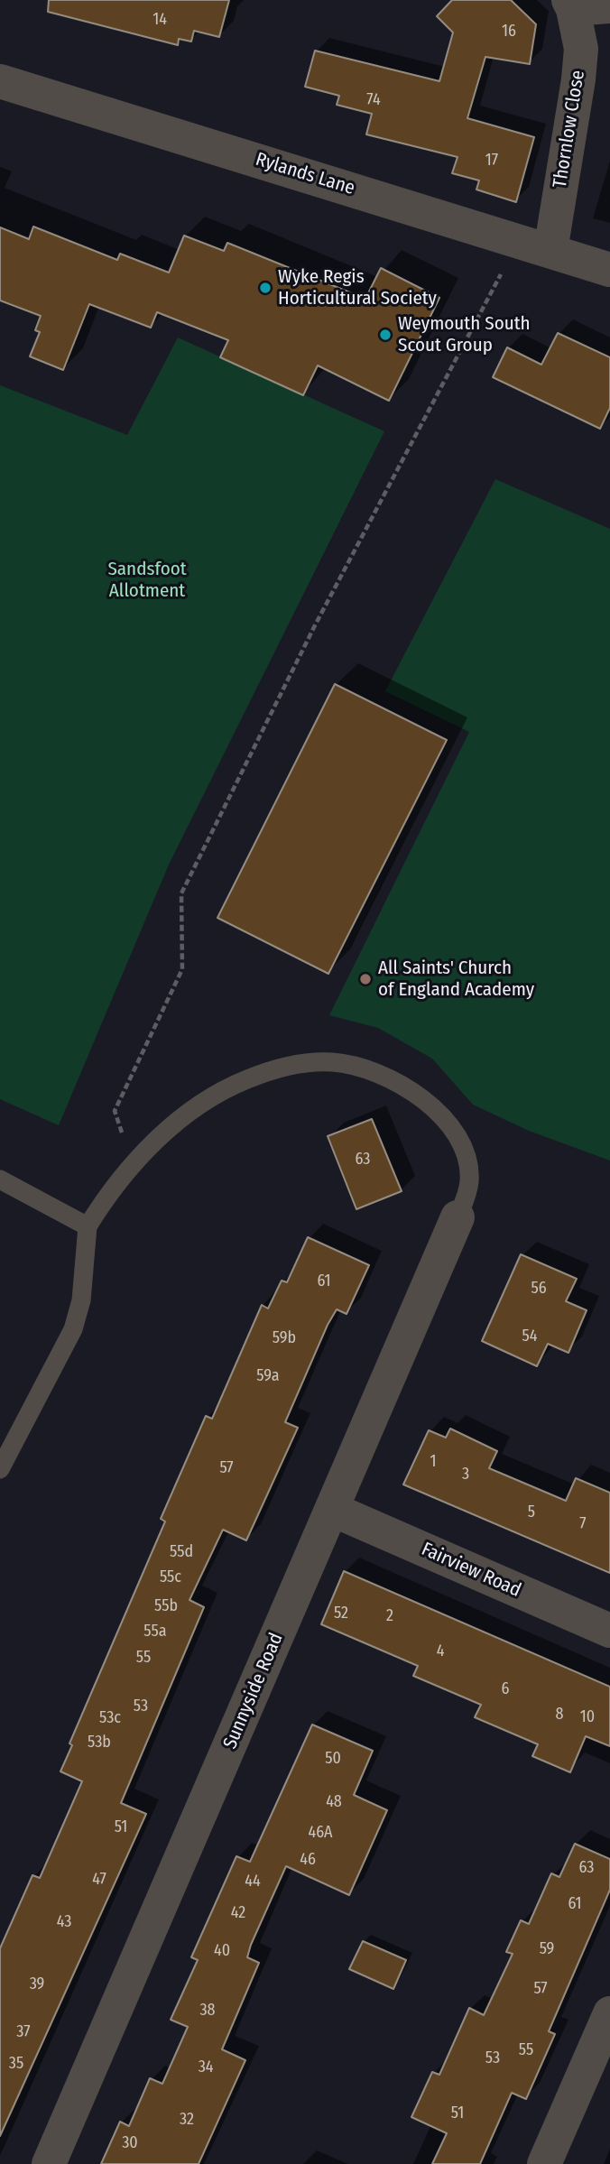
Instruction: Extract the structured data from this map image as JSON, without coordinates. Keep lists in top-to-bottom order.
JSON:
{
  "streets": {
    "street": [
      "Thornlow Close",
      "Rylands Lane",
      "Fairview Road",
      "Sunnyside Road"
    ]
  },
  "crossings": [
    ["Thornlow Close", "Rylands Lane"],
    ["Fairview Road", "Sunnyside Road"]
  ],
  "parks": ["Sandsfoot Allotment"],
  "places": ["Wyke Regis Horticultural Society", "Weymouth South Scout Group", "All Saints' Church of England Academy"],
  "house_numbers": [
    "14",
    "16",
    "74",
    "17",
    "63",
    "61",
    "56",
    "54",
    "59b",
    "59a",
    "1",
    "57",
    "3",
    "5",
    "7",
    "55d",
    "55c",
    "55b",
    "52",
    "2",
    "55a",
    "4",
    "55",
    "6",
    "53",
    "8",
    "10",
    "53c",
    "53b",
    "50",
    "48",
    "51",
    "46A",
    "46",
    "63",
    "47",
    "44",
    "61",
    "42",
    "43",
    "59",
    "40",
    "39",
    "57",
    "38",
    "37",
    "55",
    "53",
    "35",
    "34",
    "51",
    "32",
    "30"
  ]
}
